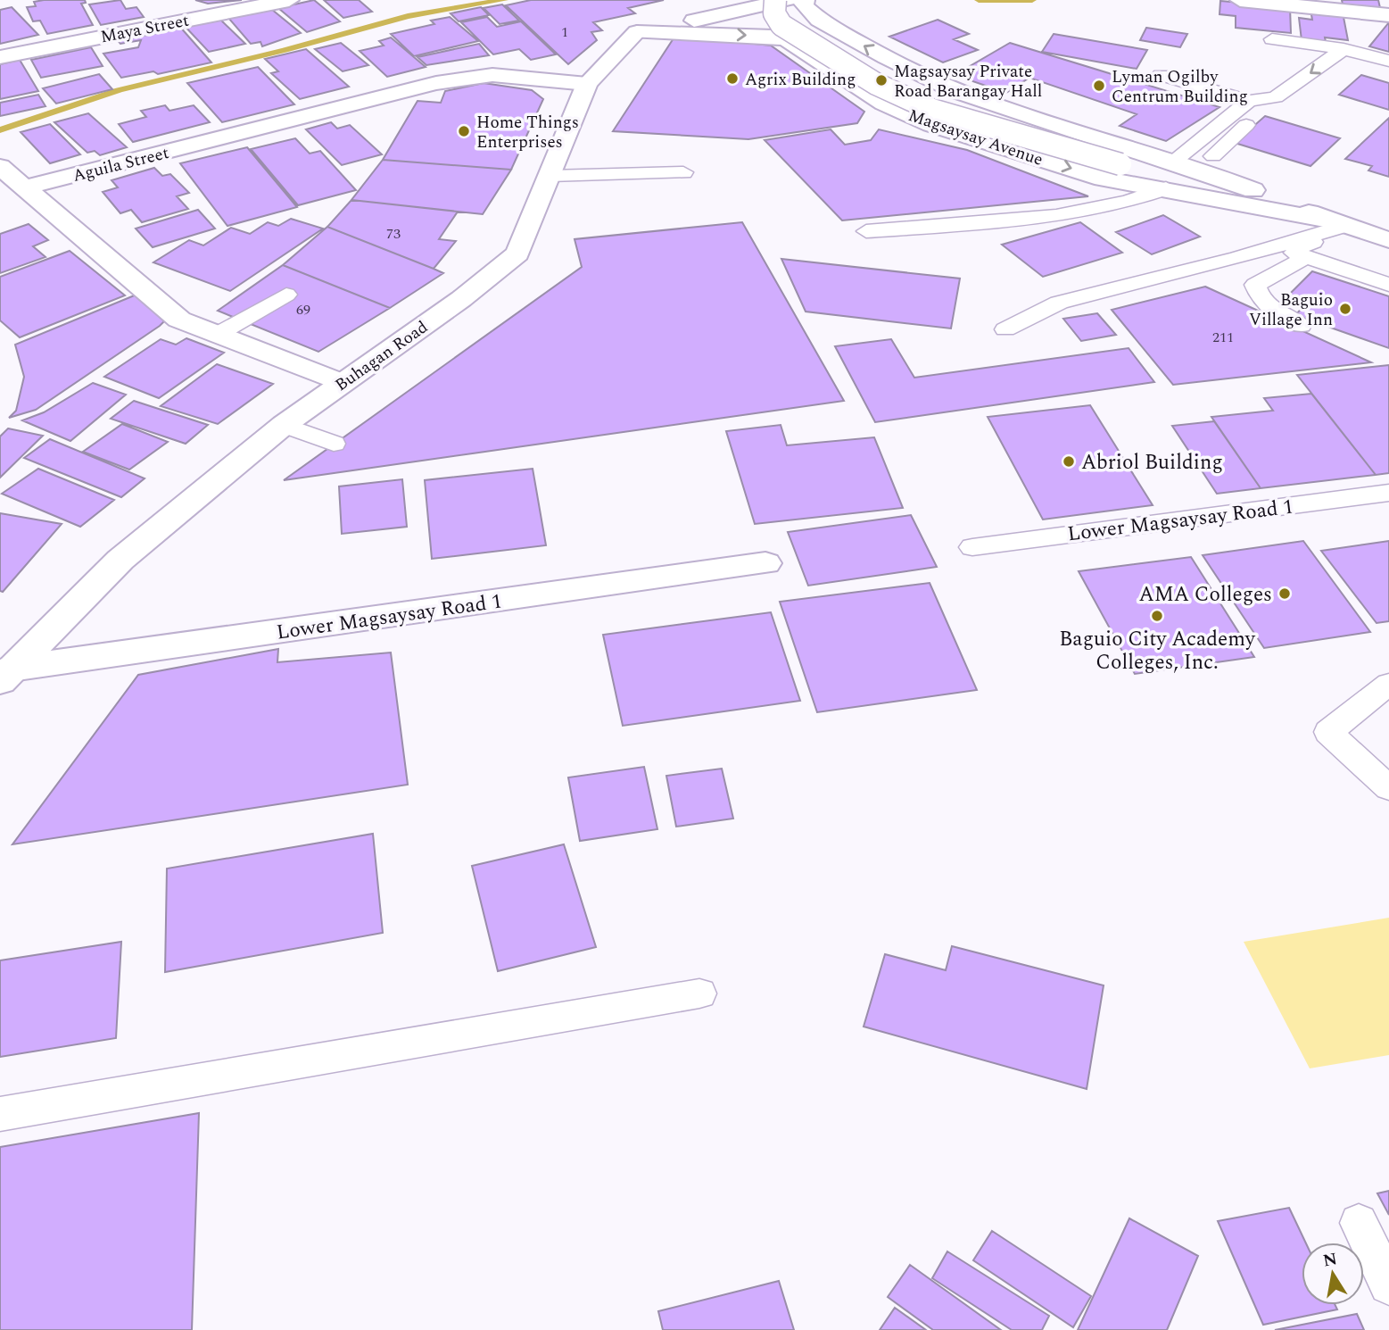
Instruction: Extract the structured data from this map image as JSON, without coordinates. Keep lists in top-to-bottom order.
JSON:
{
  "streets": {
    "main road": [
      "Maya Street",
      "Magsaysay Avenue",
      "Aguila Street",
      "Buhagan Road",
      "Lower Magsaysay Road 1"
    ]
  },
  "crossings": [
    ["Magsaysay Avenue", "Buhagan Road"],
    ["Aguila Street", "Buhagan Road"],
    ["Buhagan Road", "Lower Magsaysay Road 1"]
  ],
  "places": [
    "Agrix Building",
    "Magsaysay Private Road Barangay Hall",
    "Lyman Ogilby Centrum Building",
    "Home Things Enterprises",
    "Baguio Village Inn",
    "Abriol Building",
    "AMA Colleges",
    "Baguio City Academy Colleges, Inc."
  ],
  "house_numbers": [
    "1",
    "73",
    "69",
    "211"
  ],
  "north": "top"
}
